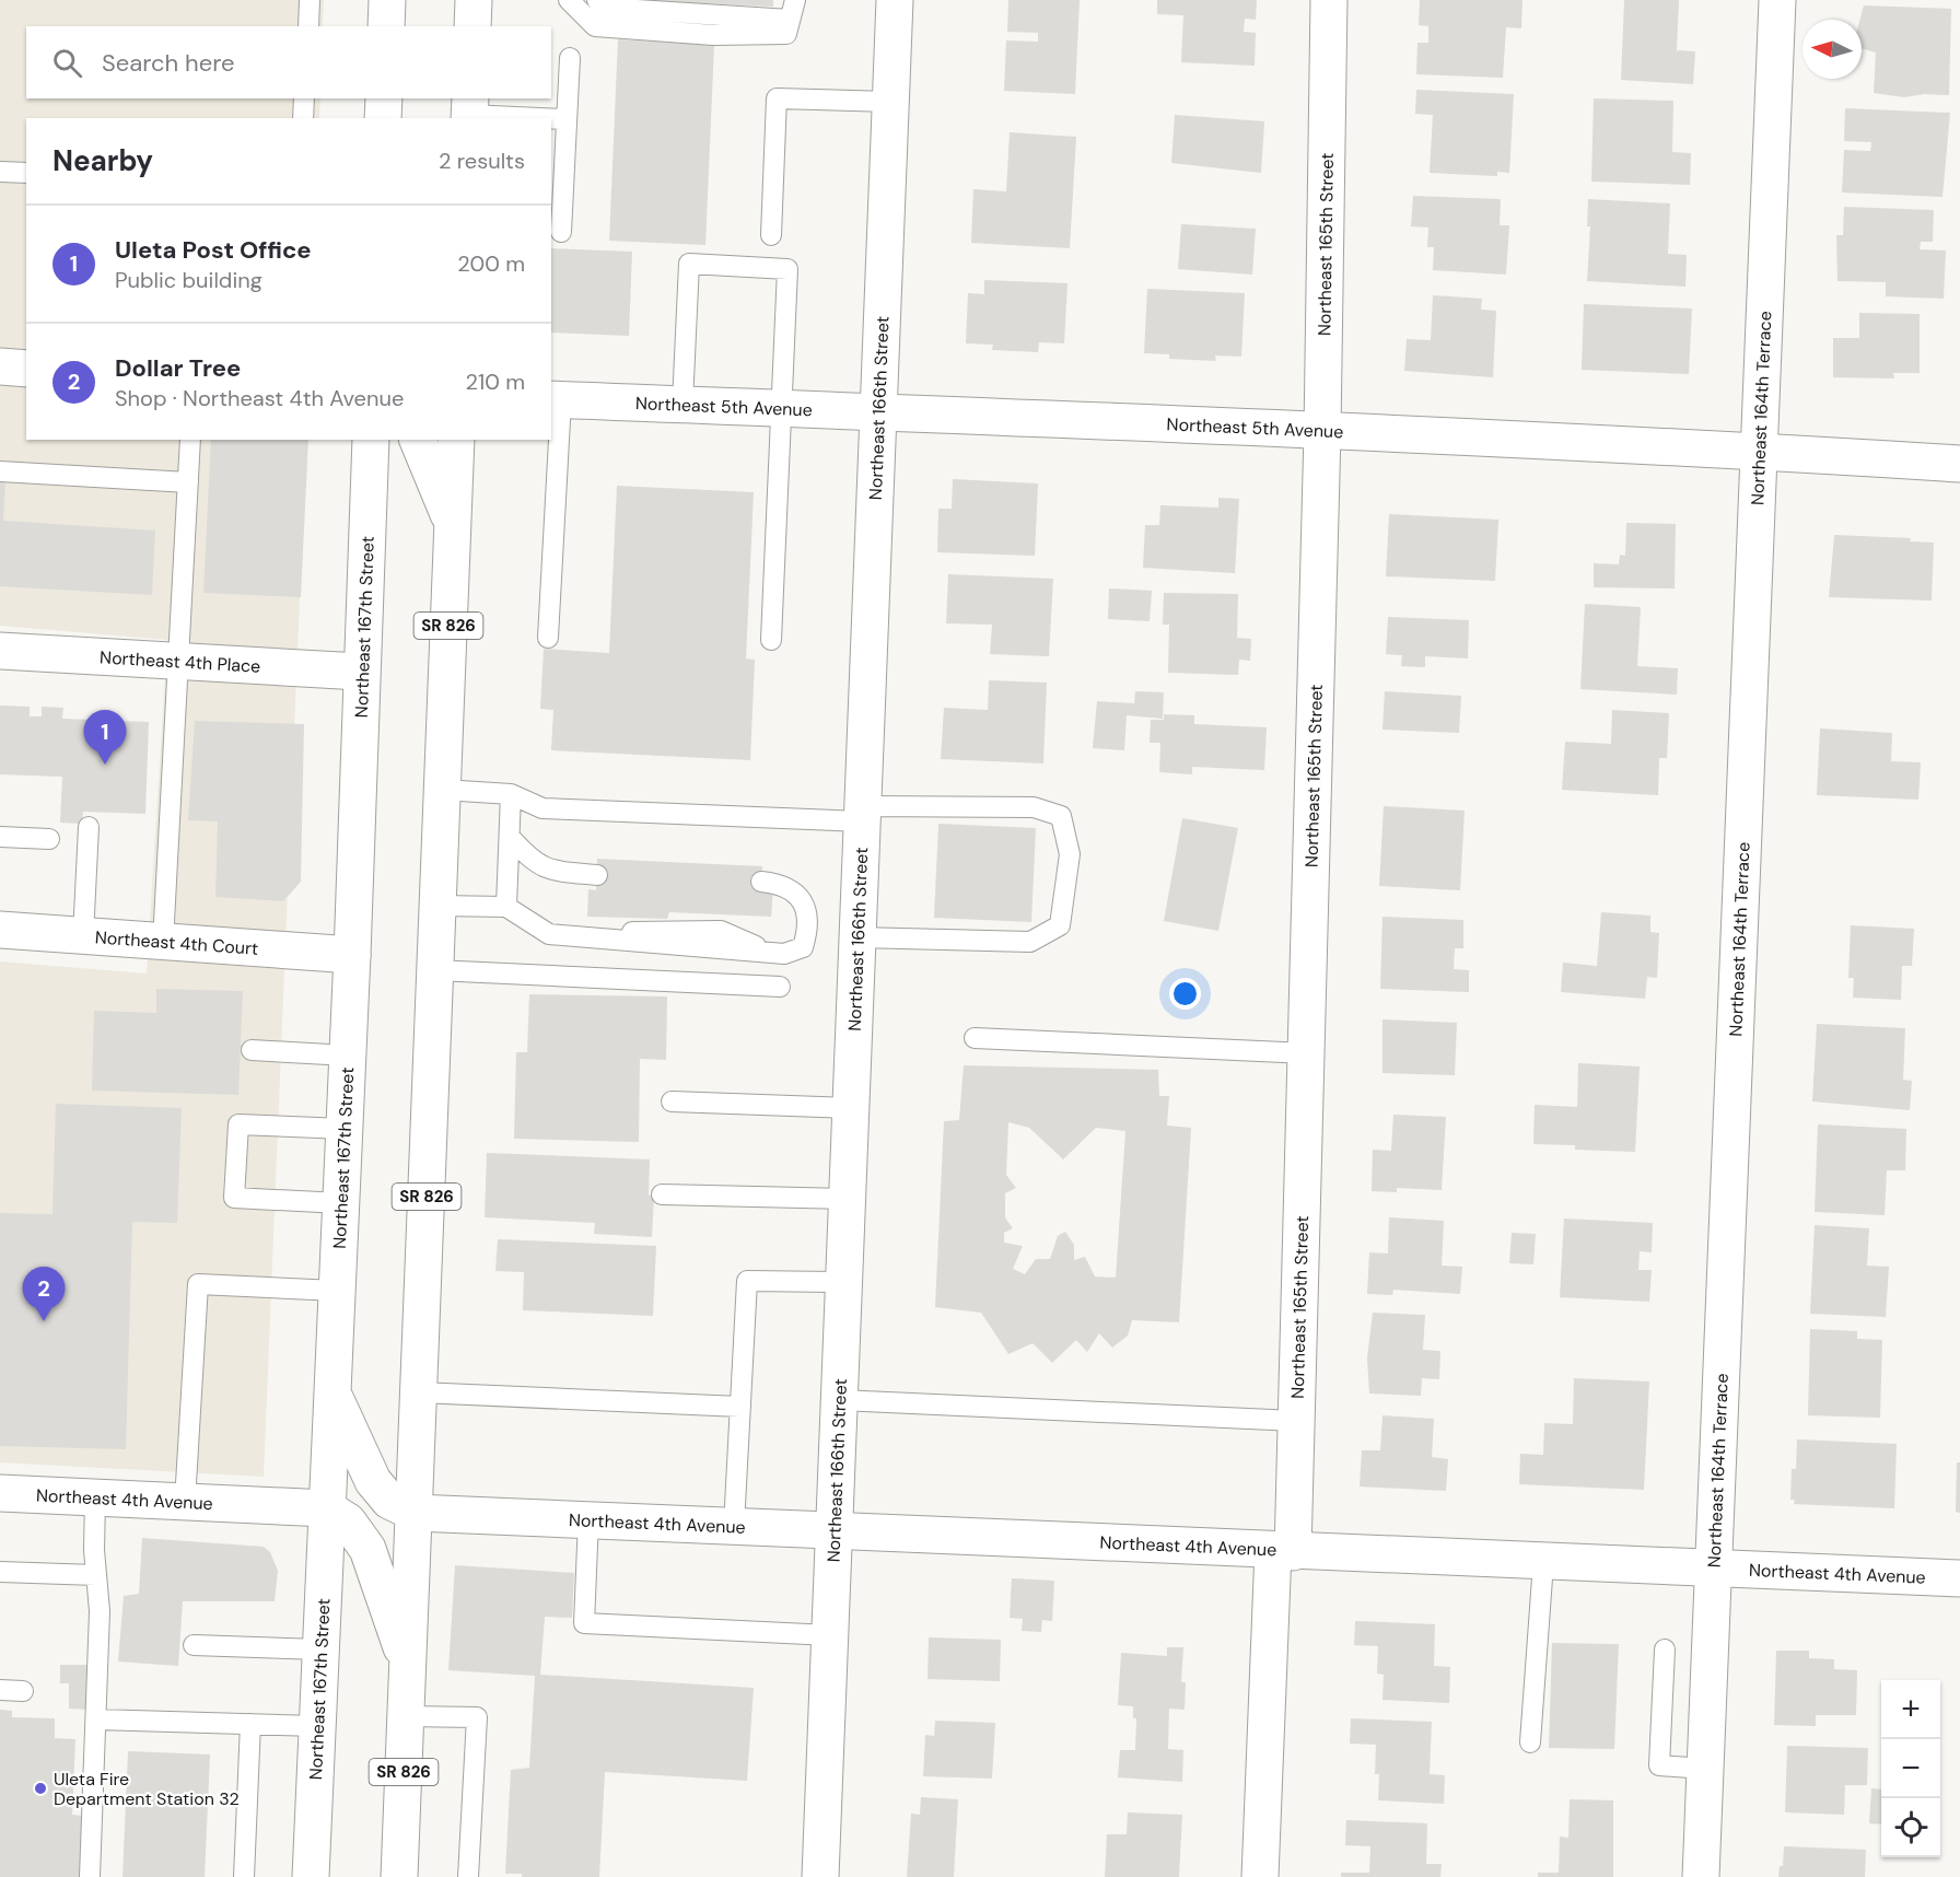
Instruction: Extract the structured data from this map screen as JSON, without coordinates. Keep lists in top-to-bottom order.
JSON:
{
  "streets": {
    "street": [
      "Northeast 165th Street",
      "Northeast 5th Avenue",
      "Northeast 166th Street",
      "Northeast 164th Terrace",
      "SR 826",
      "Northeast 167th Street",
      "Northeast 4th Place",
      "Northeast 4th Court",
      "Northeast 4th Avenue"
    ]
  },
  "crossings": [
    ["Northeast 165th Street", "Northeast 5th Avenue"],
    ["Northeast 165th Street", "Northeast 4th Avenue"],
    ["Northeast 5th Avenue", "Northeast 166th Street"],
    ["Northeast 5th Avenue", "Northeast 164th Terrace"],
    ["Northeast 166th Street", "Northeast 4th Avenue"],
    ["Northeast 164th Terrace", "Northeast 4th Avenue"],
    ["SR 826", "Northeast 4th Avenue"],
    ["Northeast 167th Street", "Northeast 4th Place"],
    ["Northeast 167th Street", "Northeast 4th Court"],
    ["Northeast 167th Street", "Northeast 4th Avenue"]
  ],
  "places": ["Uleta Fire Department Station 32"],
  "north": "left",
  "page": {
    "search": "Search here",
    "heading": ["Nearby", "2 results"],
    "list": [
      {
        "mark": "1",
        "name": "Uleta Post Office",
        "note": "Public building",
        "value": "200 m"
      },
      {
        "mark": "2",
        "name": "Dollar Tree",
        "note": "Shop · Northeast 4th Avenue",
        "value": "210 m"
      }
    ],
    "pins": ["1", "2"],
    "map_buttons": ["+", "−"]
  }
}
